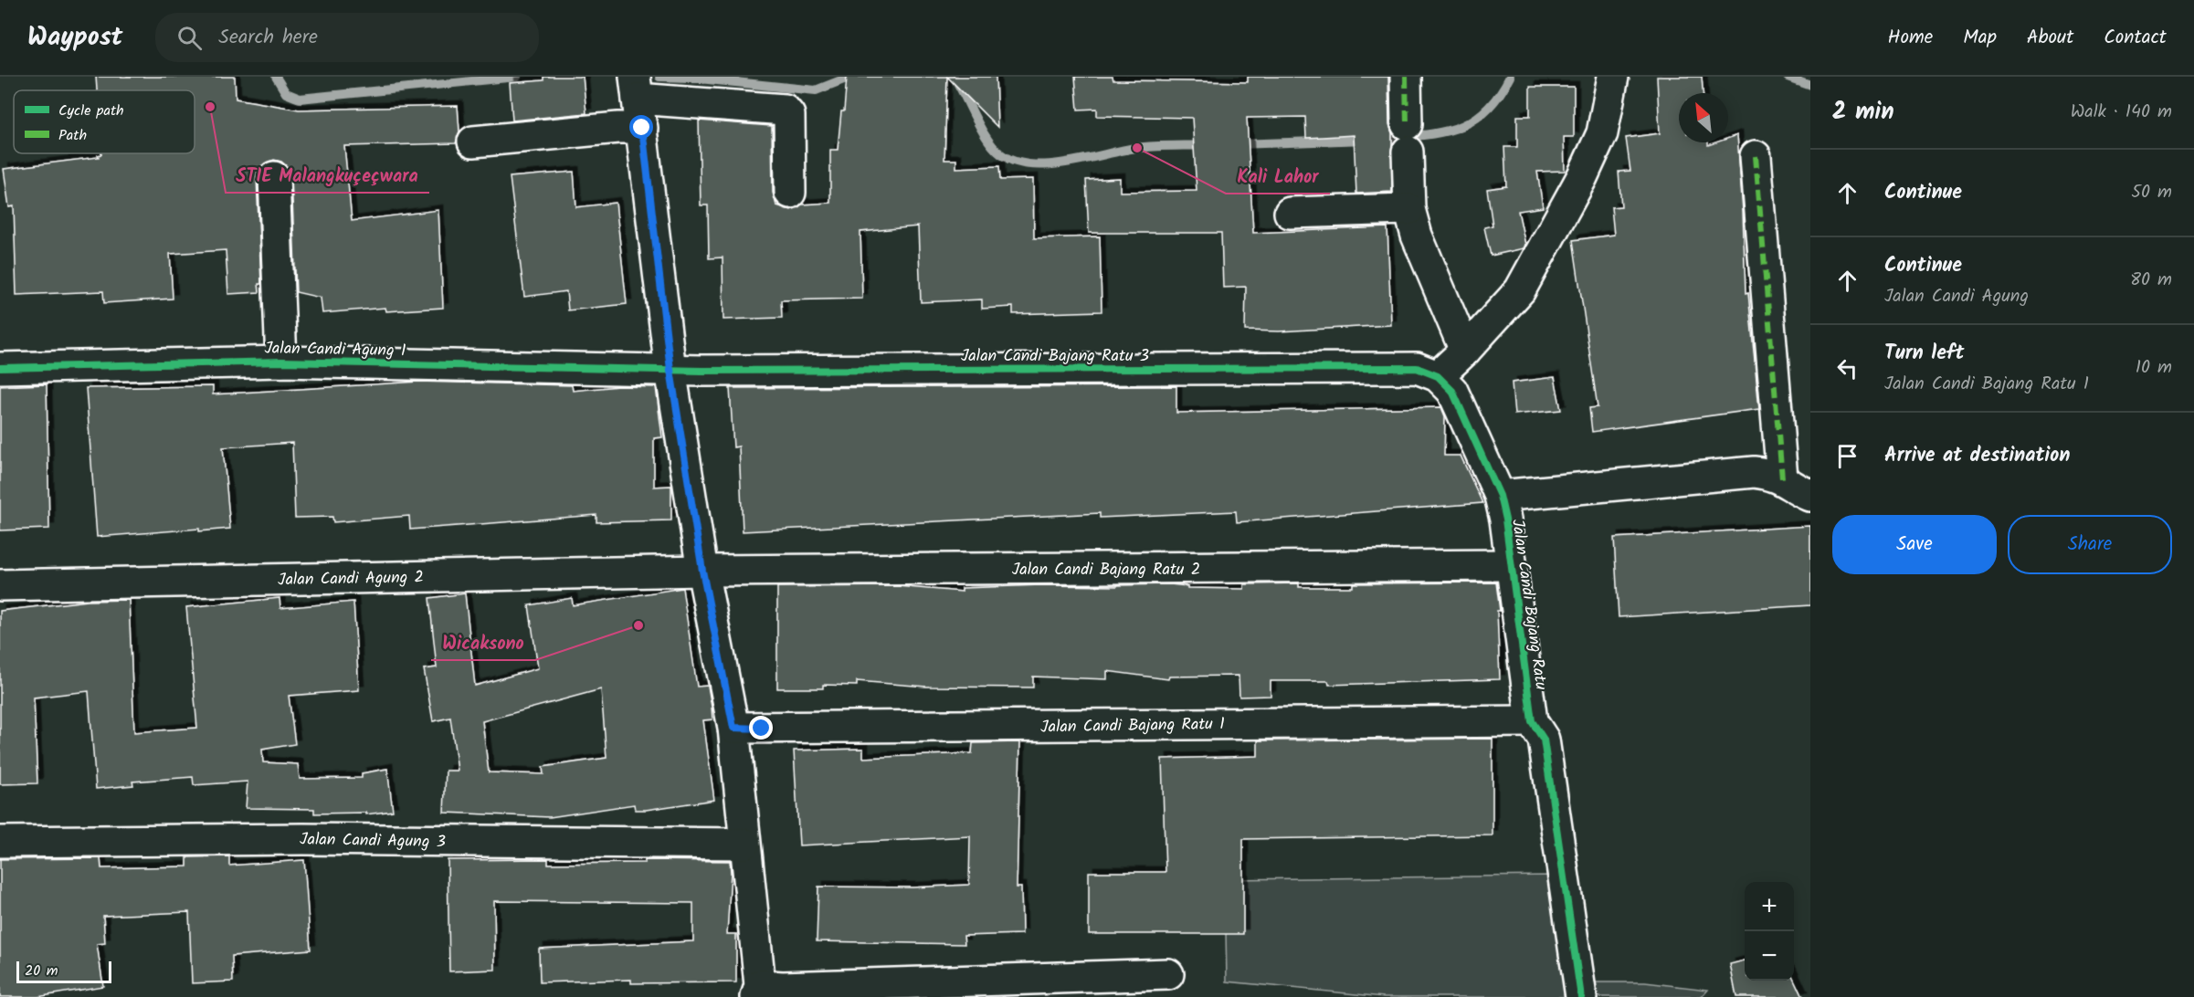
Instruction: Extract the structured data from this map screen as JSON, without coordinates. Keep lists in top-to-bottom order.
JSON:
{
  "streets": {
    "street": [
      "Jalan Candi Agung 1",
      "Jalan Candi Bajang Ratu 3",
      "Jalan Candi Bajang Ratu 2",
      "Jalan Candi Agung 2",
      "Jalan Candi Bajang Ratu",
      "Jalan Candi Bajang Ratu 1",
      "Jalan Candi Agung 3"
    ]
  },
  "crossings": [
    ["Jalan Candi Agung 1", "Jalan Candi Bajang Ratu 3"],
    ["Jalan Candi Bajang Ratu 3", "Jalan Candi Bajang Ratu"],
    ["Jalan Candi Bajang Ratu 2", "Jalan Candi Agung 2"],
    ["Jalan Candi Bajang Ratu 2", "Jalan Candi Bajang Ratu"],
    ["Jalan Candi Bajang Ratu", "Jalan Candi Bajang Ratu 1"]
  ],
  "places": ["STIE Malangkuçeçwara", "Kali Lahor", "Wicaksono"],
  "legend": ["Cycle path", "Path"],
  "scale_bar": "20 m",
  "north": "top left",
  "page": {
    "header": "Waypost",
    "search": "Search here",
    "nav": [
      "Home",
      "Map",
      "About",
      "Contact"
    ],
    "heading": ["2 min", "Walk · 140 m"],
    "list": [
      ["Continue", "50 m"],
      ["Continue", "Jalan Candi Agung", "80 m"],
      ["Turn left", "Jalan Candi Bajang Ratu 1", "10 m"],
      "Arrive at destination"
    ],
    "buttons": ["Save", "Share"],
    "map_buttons": ["+", "−"],
    "scale": "20 m"
  }
}
